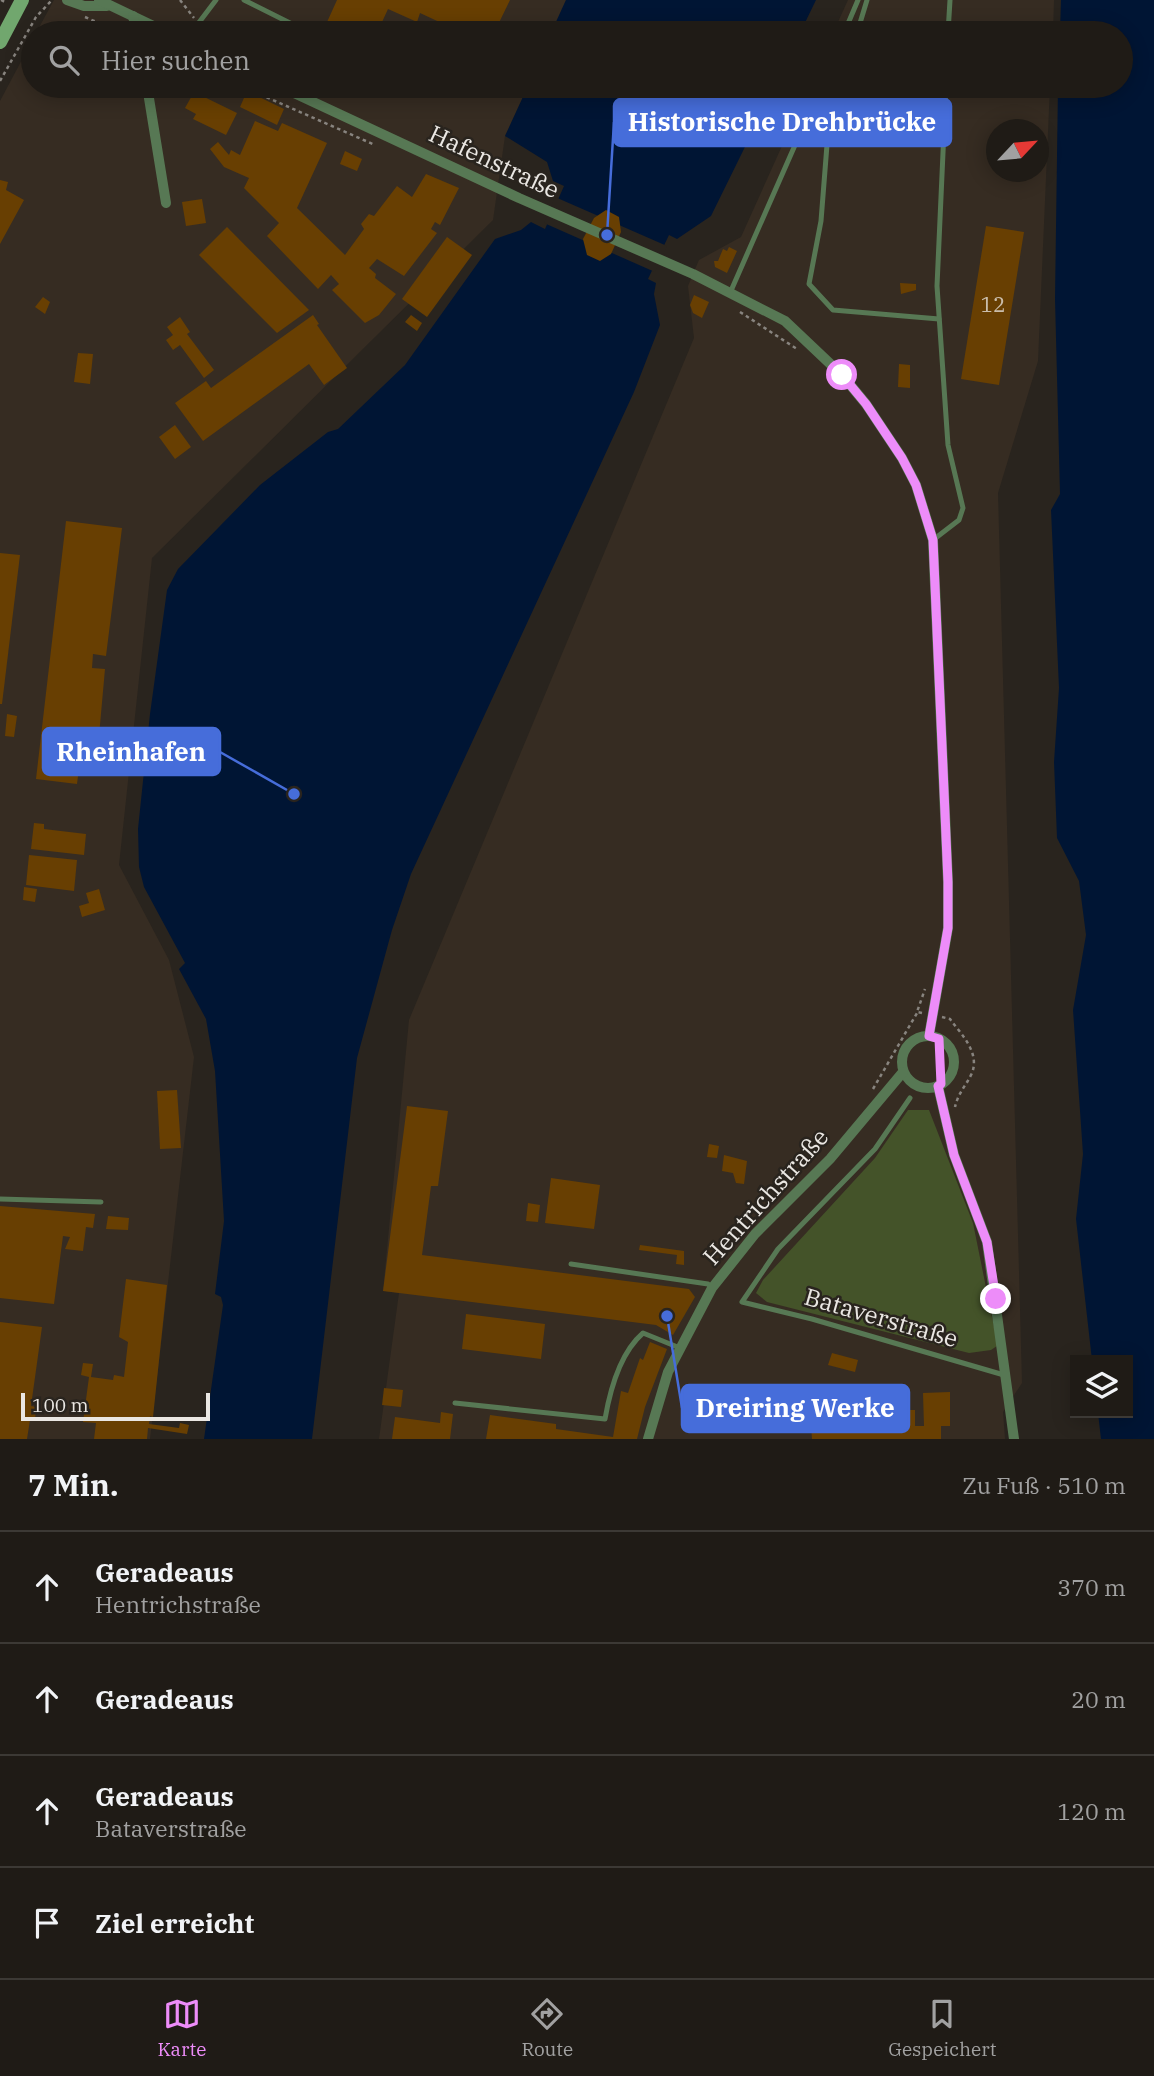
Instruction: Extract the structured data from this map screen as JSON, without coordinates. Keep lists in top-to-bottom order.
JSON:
{
  "streets": {
    "street": ["Hafenstraße", "Hentrichstraße"],
    "lane": ["Bataverstraße"]
  },
  "places": ["Historische Drehbrücke", "Rheinhafen", "Dreiring Werke"],
  "house_numbers": ["12"],
  "scale_bar": "100 m",
  "north": "top right",
  "page": {
    "search": "Hier suchen",
    "scale": "100 m",
    "heading": ["7 Min.", "Zu Fuß · 510 m"],
    "list": [
      ["Geradeaus", "Hentrichstraße", "370 m"],
      ["Geradeaus", "20 m"],
      ["Geradeaus", "Bataverstraße", "120 m"],
      "Ziel erreicht"
    ],
    "nav": ["Karte", "Route", "Gespeichert"]
  }
}
